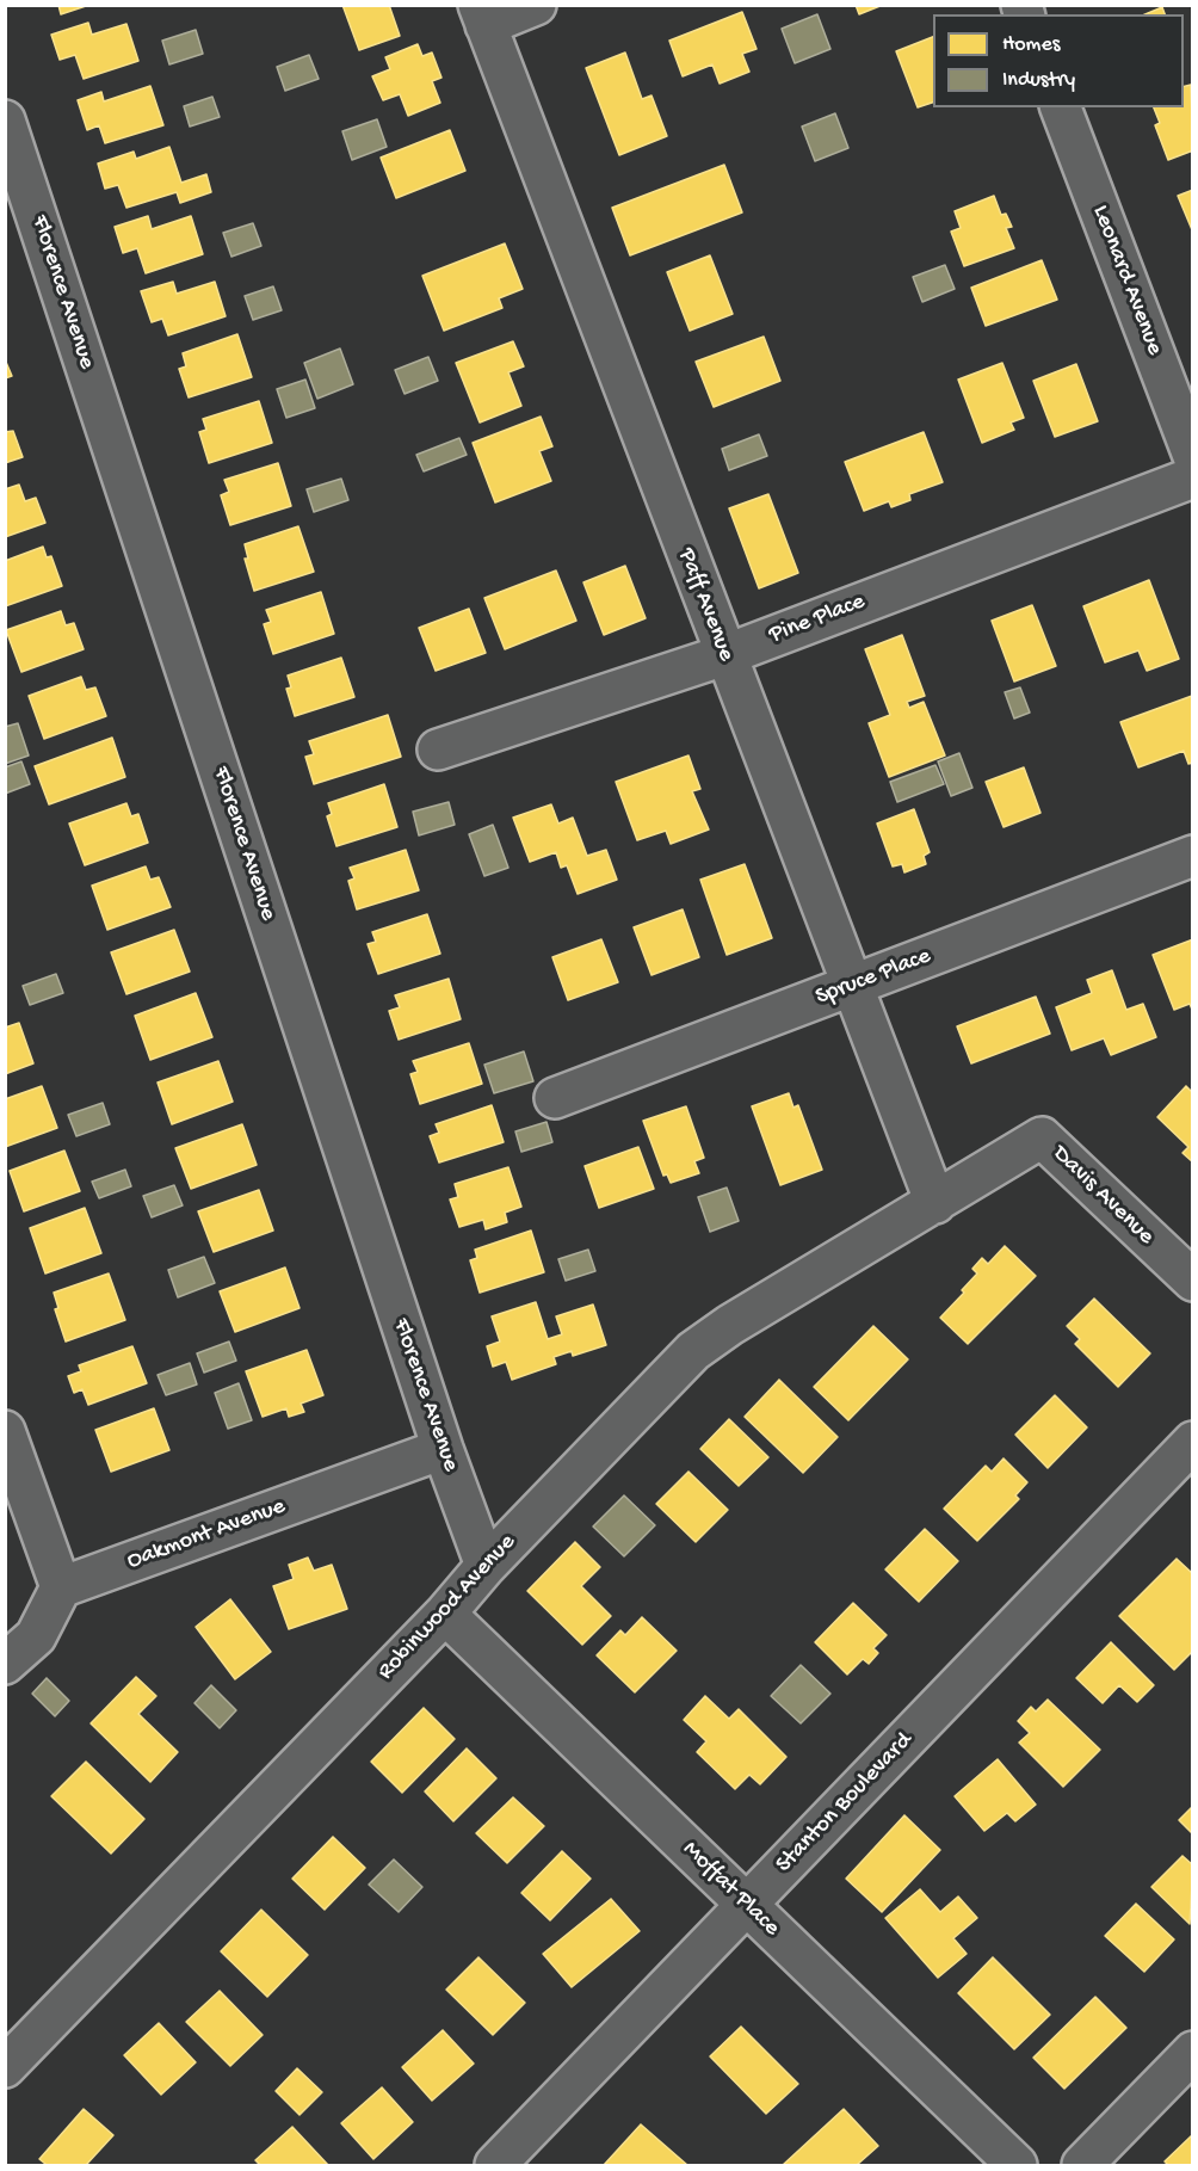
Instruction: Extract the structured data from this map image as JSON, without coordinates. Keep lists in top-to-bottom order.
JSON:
{
  "streets": {
    "street": [
      "Leonard Avenue",
      "Florence Avenue",
      "Paff Avenue",
      "Pine Place",
      "Spruce Place",
      "Davis Avenue",
      "Oakmont Avenue",
      "Robinwood Avenue",
      "Stanton Boulevard",
      "Moffat Place"
    ]
  },
  "crossings": [
    ["Florence Avenue", "Oakmont Avenue"],
    ["Florence Avenue", "Robinwood Avenue"],
    ["Paff Avenue", "Pine Place"],
    ["Paff Avenue", "Spruce Place"],
    ["Paff Avenue", "Davis Avenue"],
    ["Paff Avenue", "Robinwood Avenue"],
    ["Davis Avenue", "Robinwood Avenue"],
    ["Robinwood Avenue", "Moffat Place"],
    ["Stanton Boulevard", "Moffat Place"]
  ],
  "legend": ["Homes", "Industry"]
}
